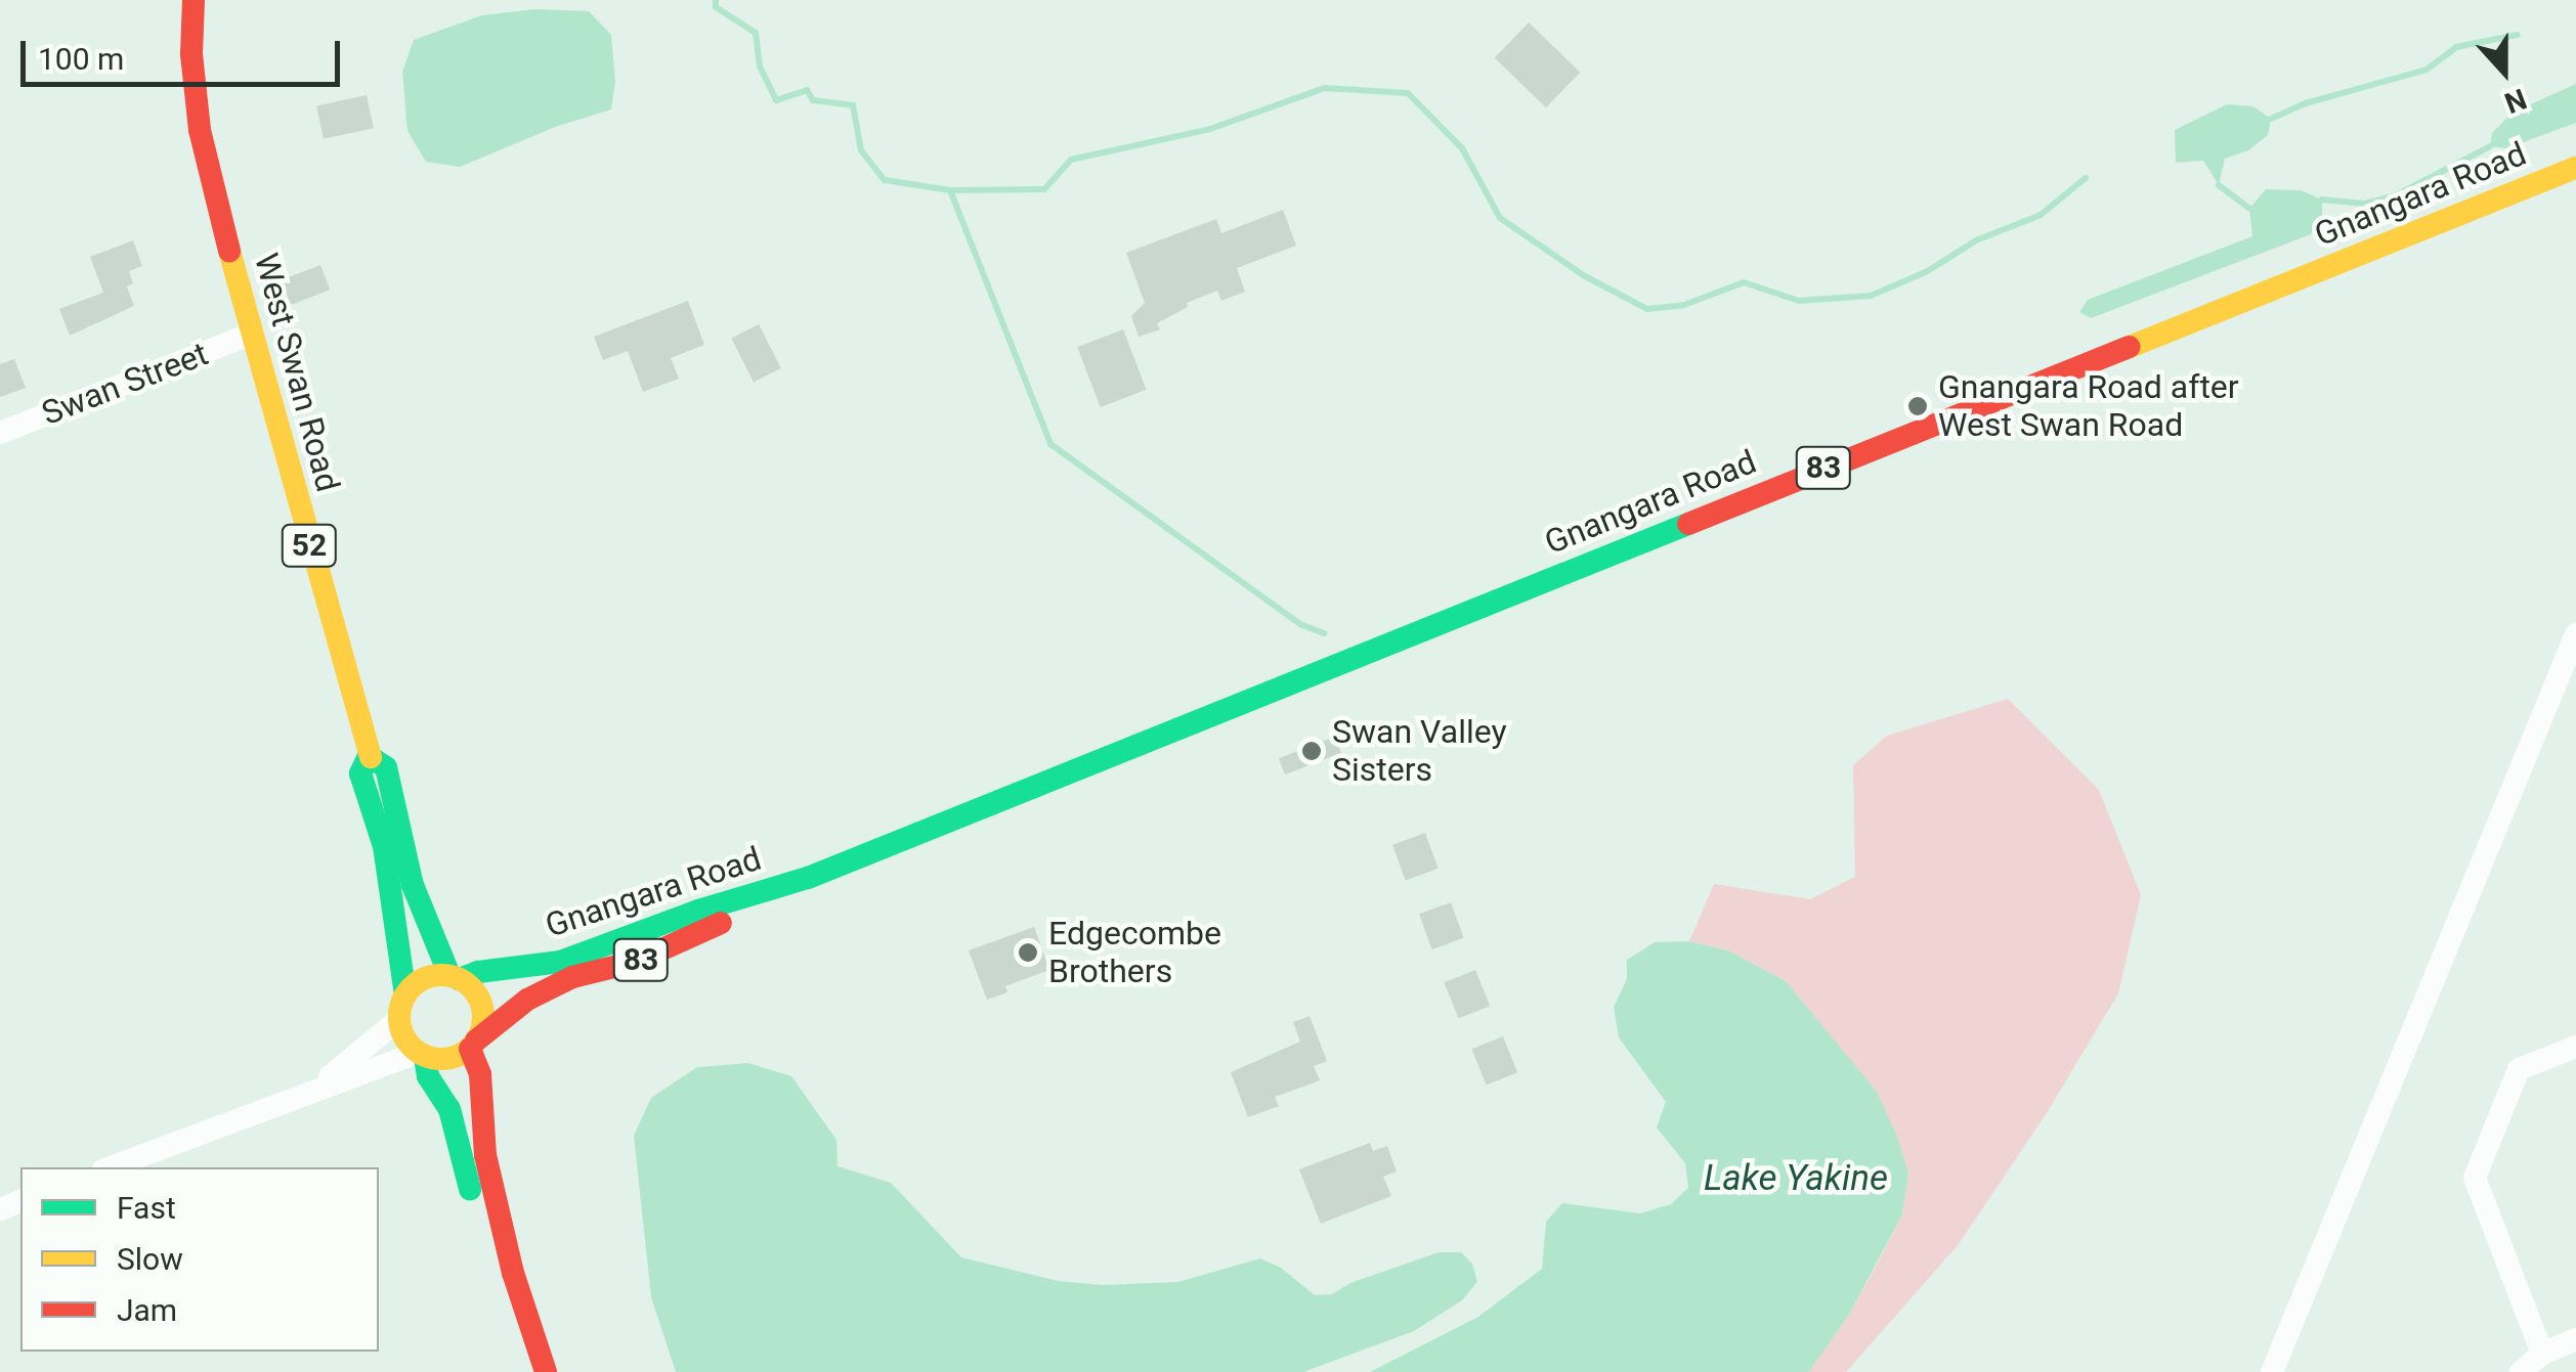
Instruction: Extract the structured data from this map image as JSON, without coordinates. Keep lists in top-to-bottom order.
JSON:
{
  "streets": {
    "main road": [
      "Gnangara Road",
      "West Swan Road",
      "83",
      "52"
    ],
    "street": ["Swan Street"]
  },
  "crossings": [
    ["Gnangara Road", "West Swan Road"],
    ["Gnangara Road", "52"],
    ["West Swan Road", "Swan Street"],
    ["West Swan Road", "52"]
  ],
  "water": ["Lake Yakine"],
  "places": ["Gnangara Road after West Swan Road", "Swan Valley Sisters", "Edgecombe Brothers"],
  "legend": ["Fast", "Slow", "Jam"],
  "scale_bar": "100 m",
  "north": "bottom"
}
